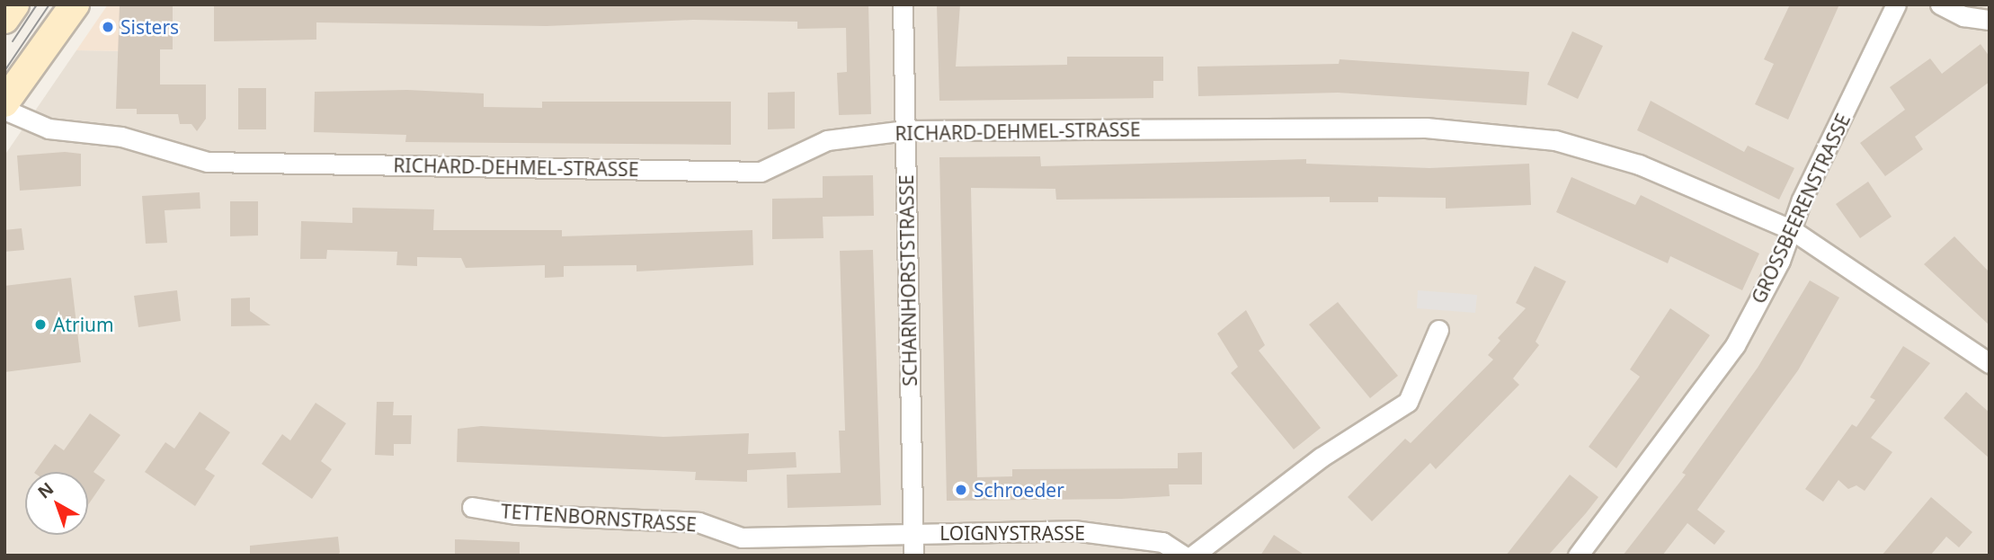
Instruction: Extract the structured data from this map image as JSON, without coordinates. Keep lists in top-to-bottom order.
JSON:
{
  "streets": {
    "street": [
      "RICHARD-DEHMEL-STRASSE",
      "GROSSBEERENSTRASSE",
      "SCHARNHORSTSTRASSE",
      "TETTENBORNSTRASSE",
      "LOIGNYSTRASSE"
    ]
  },
  "crossings": [
    ["RICHARD-DEHMEL-STRASSE", "GROSSBEERENSTRASSE"],
    ["RICHARD-DEHMEL-STRASSE", "SCHARNHORSTSTRASSE"],
    ["SCHARNHORSTSTRASSE", "TETTENBORNSTRASSE"],
    ["SCHARNHORSTSTRASSE", "LOIGNYSTRASSE"],
    ["TETTENBORNSTRASSE", "LOIGNYSTRASSE"]
  ],
  "places": ["Sisters", "Atrium", "Schroeder"],
  "north": "top left"
}
